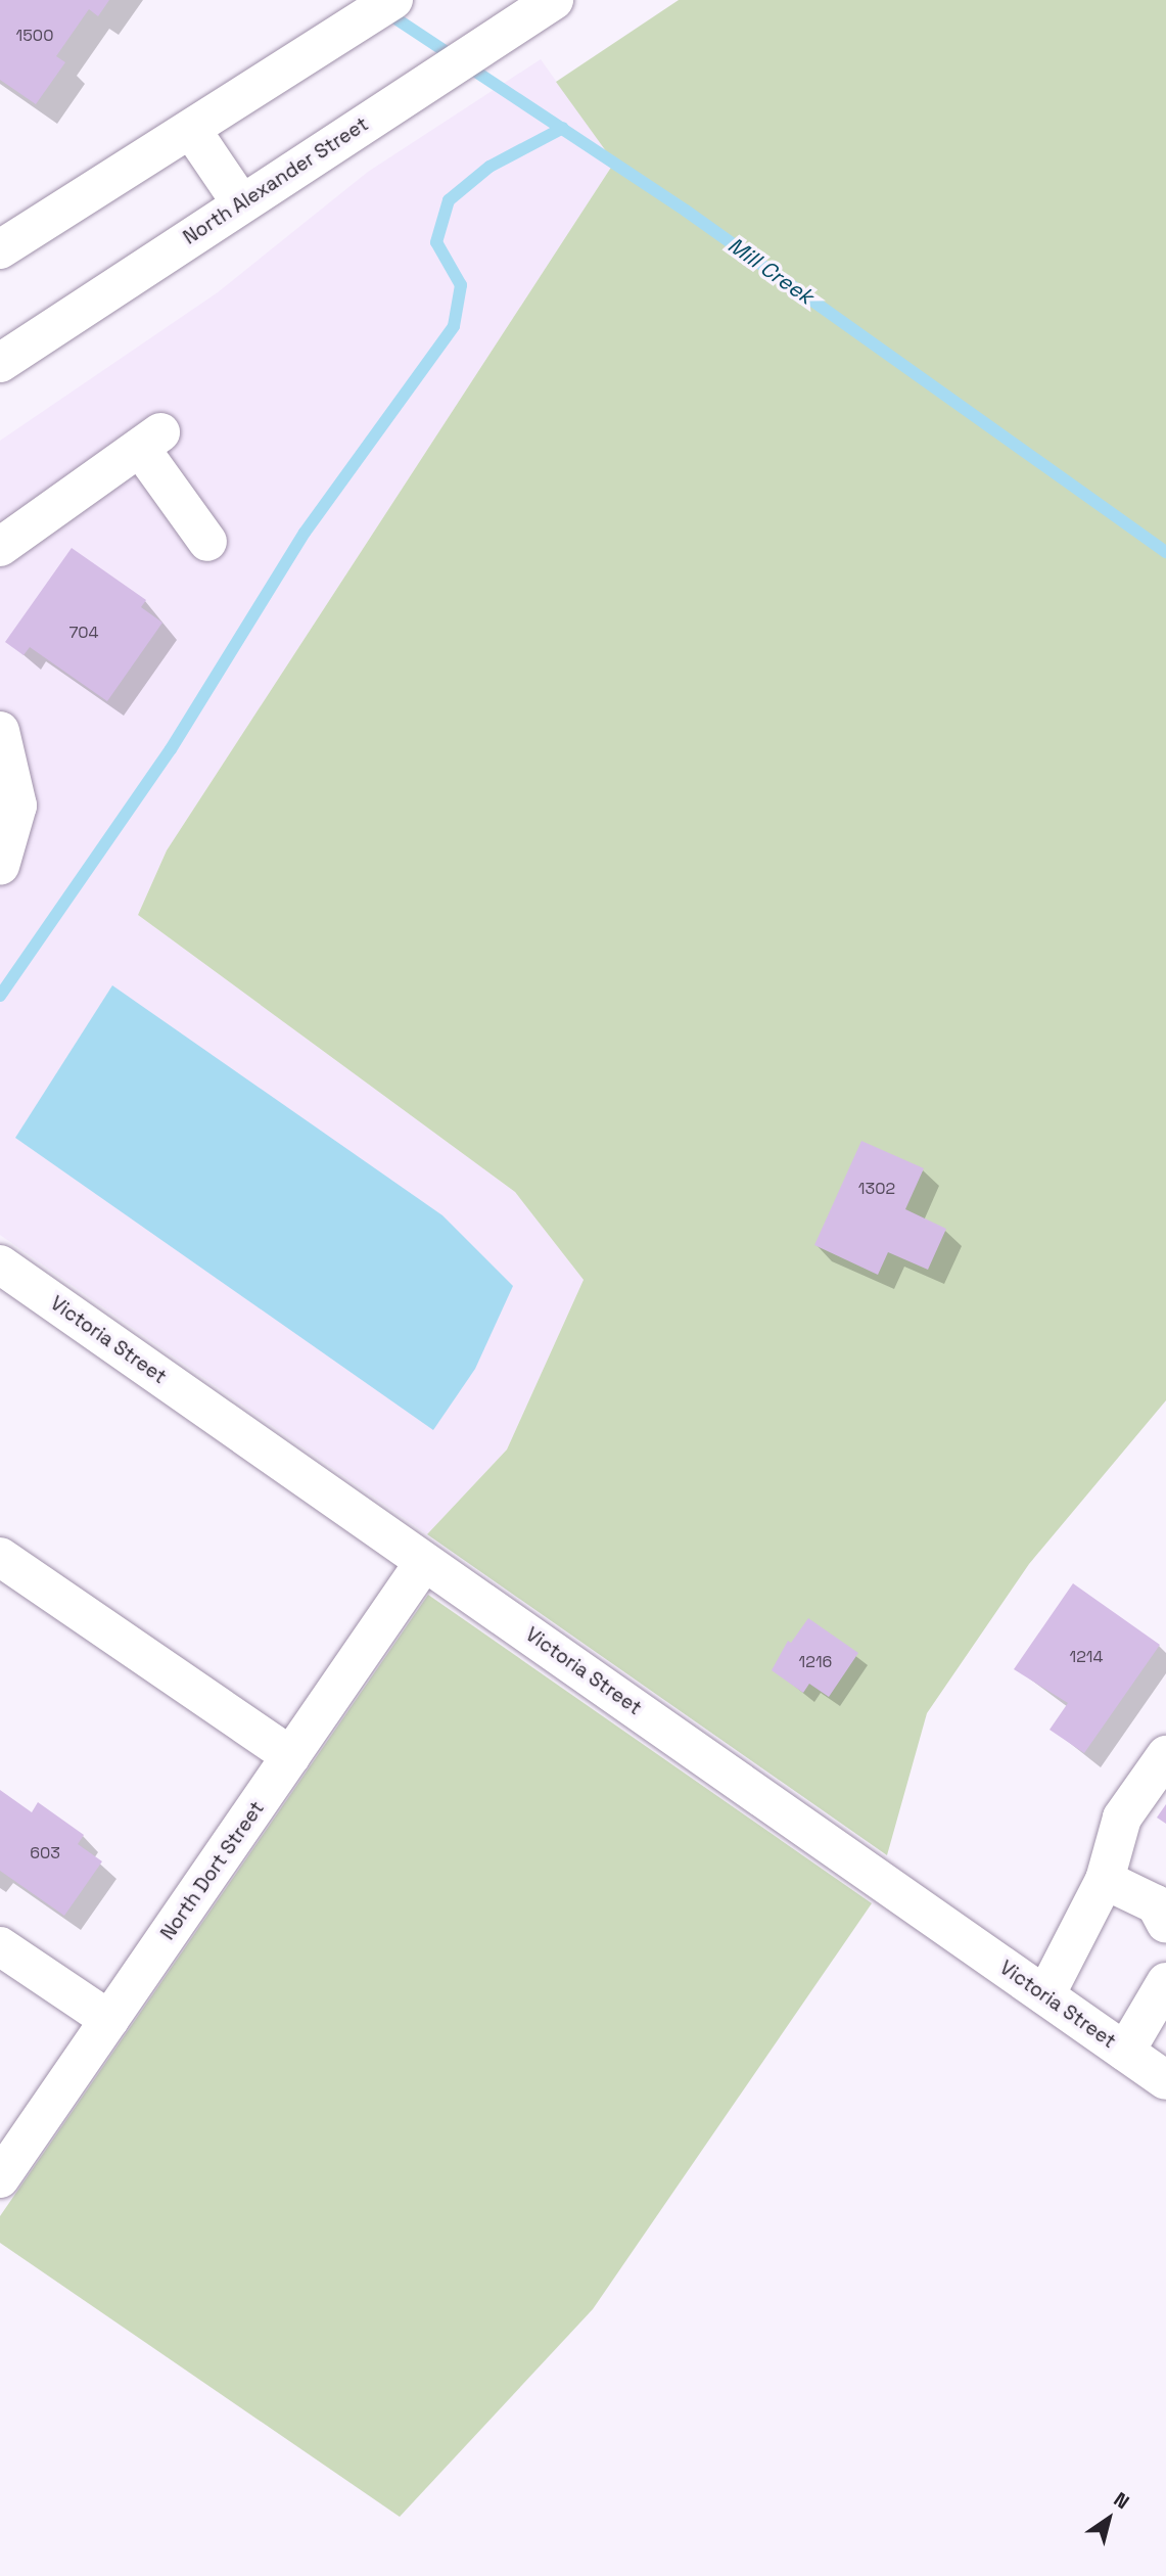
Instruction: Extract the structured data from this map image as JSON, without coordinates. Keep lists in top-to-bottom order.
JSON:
{
  "streets": {
    "street": ["North Alexander Street", "Victoria Street", "North Dort Street"]
  },
  "crossings": [
    ["Victoria Street", "North Dort Street"]
  ],
  "water": ["Mill Creek"],
  "house_numbers": [
    "1500",
    "704",
    "1302",
    "1214",
    "1216",
    "603"
  ],
  "north": "top right"
}
